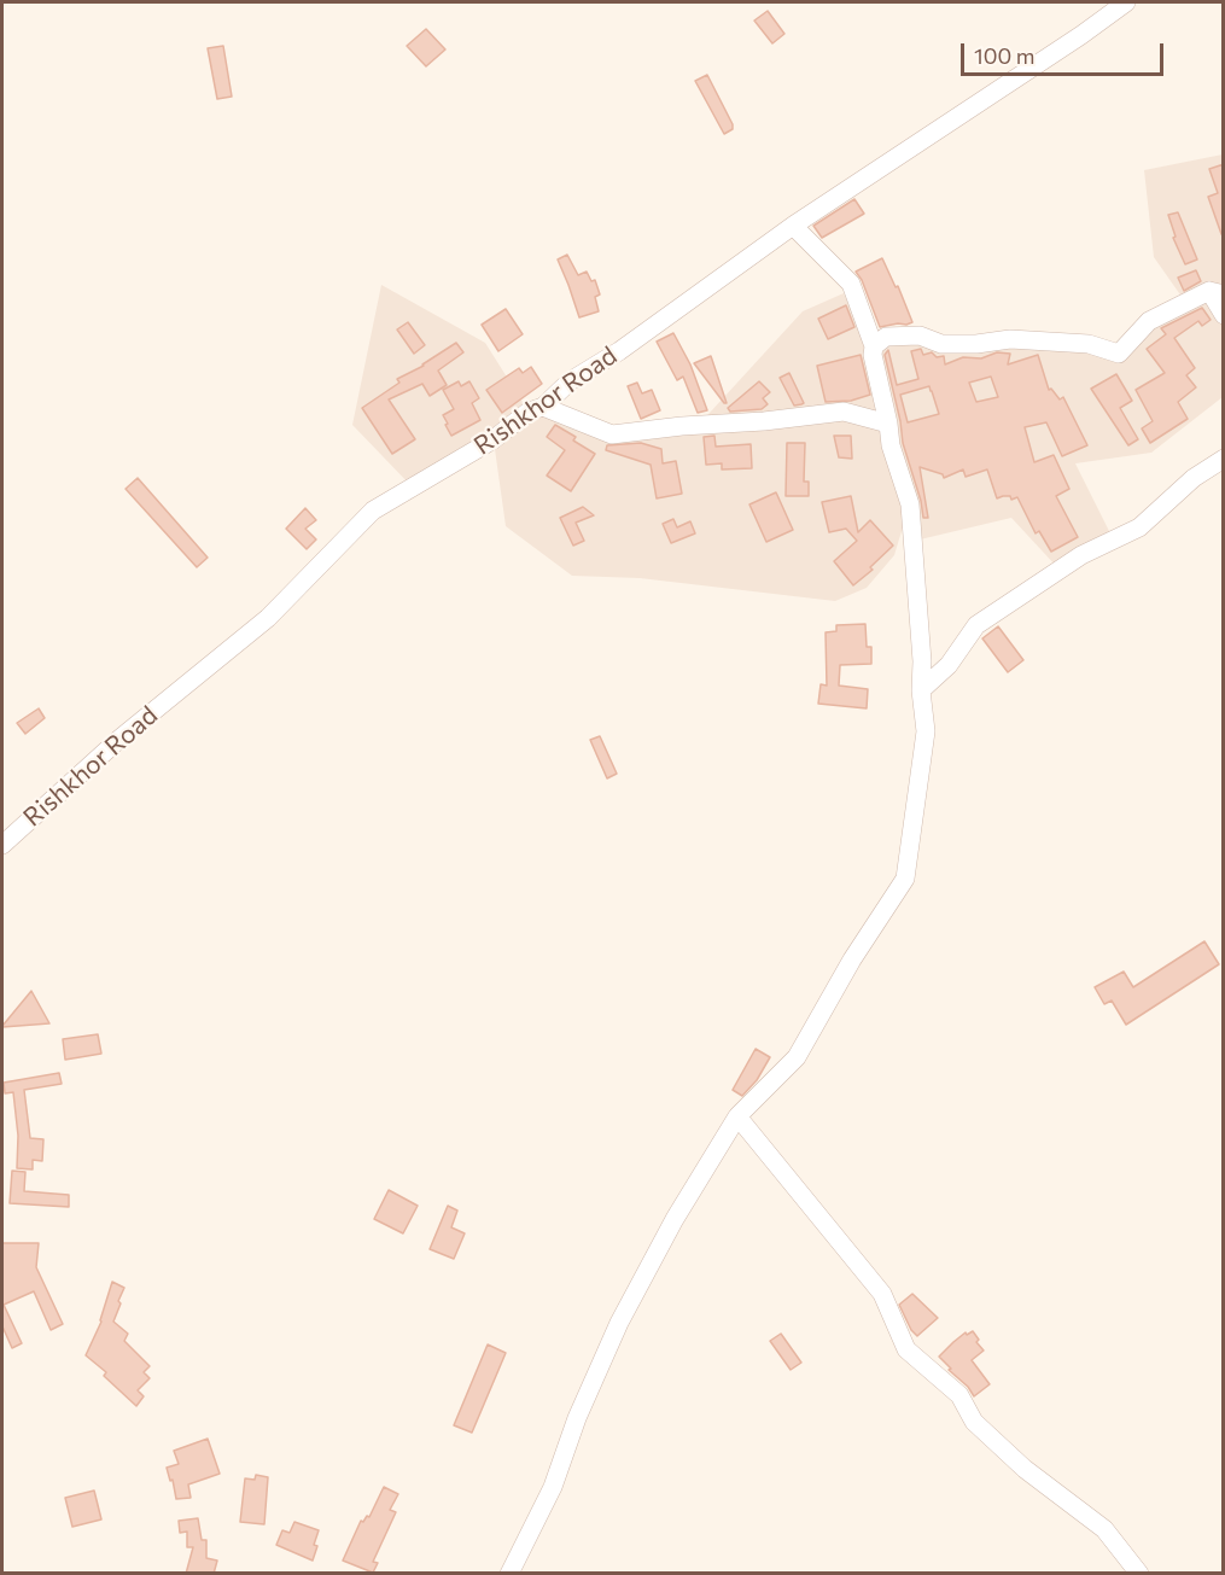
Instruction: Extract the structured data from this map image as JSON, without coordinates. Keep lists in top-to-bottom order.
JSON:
{
  "streets": {
    "street": ["Rishkhor Road"]
  },
  "scale_bar": "100 m"
}
